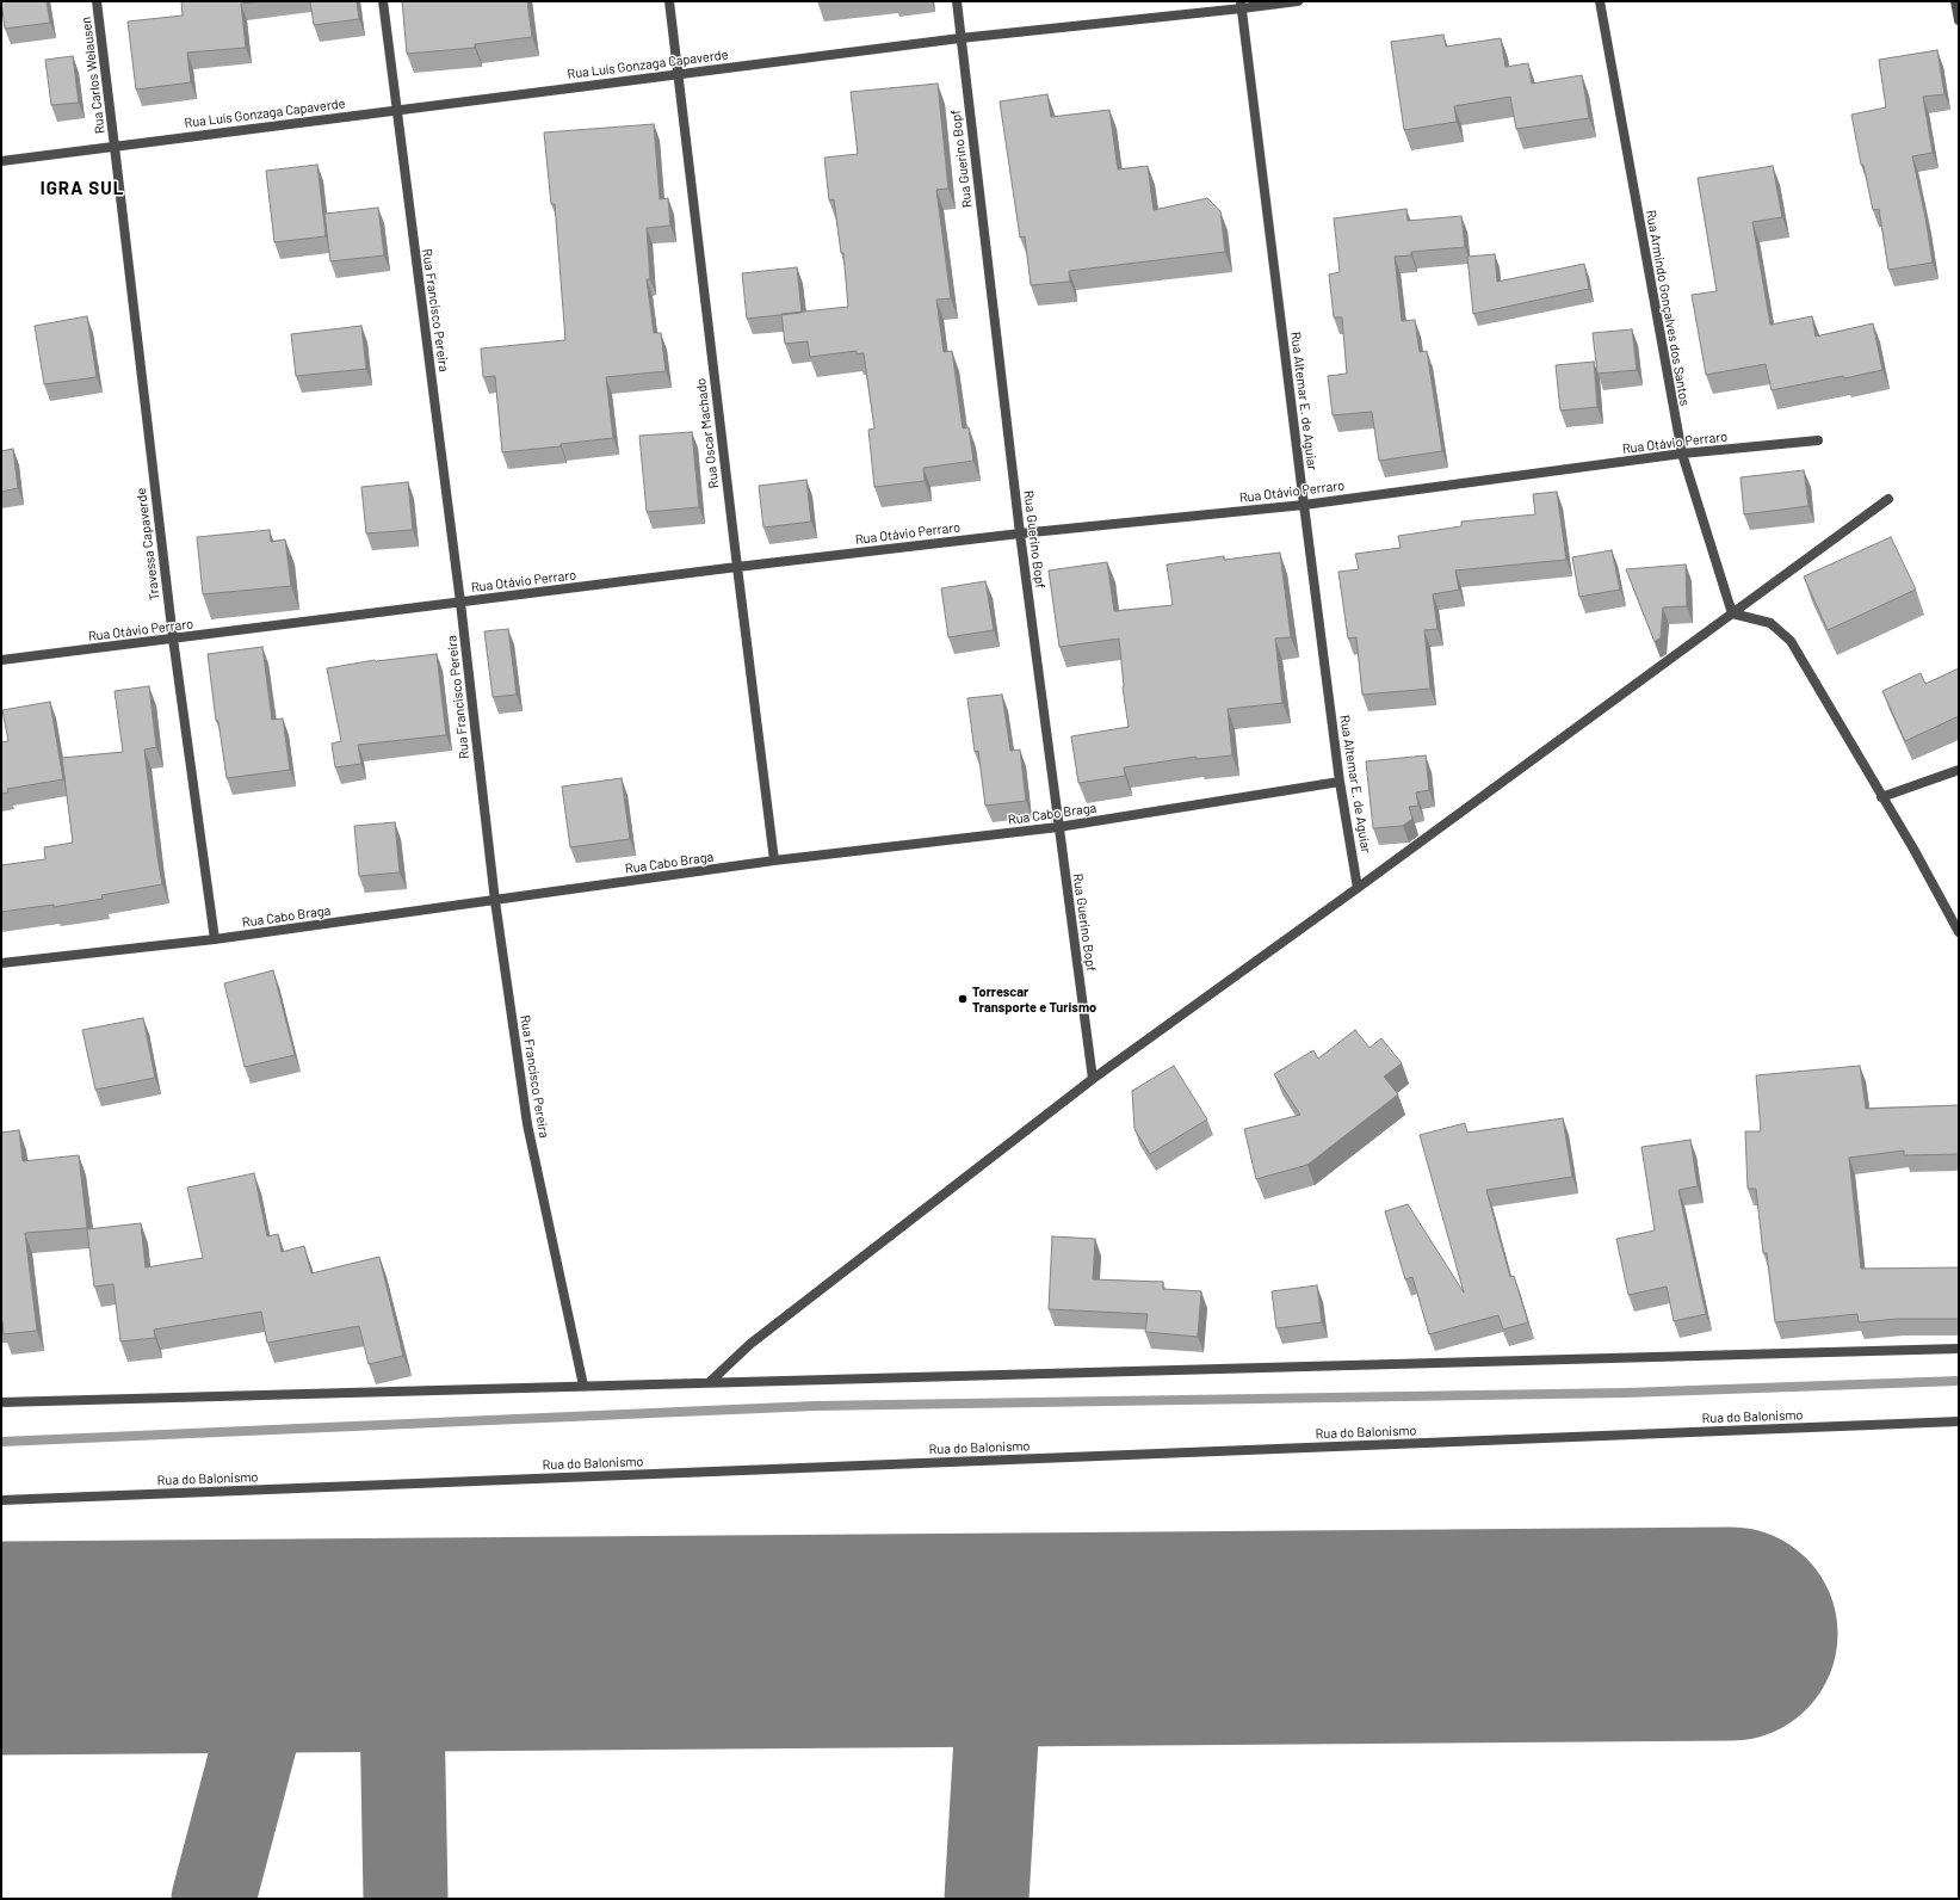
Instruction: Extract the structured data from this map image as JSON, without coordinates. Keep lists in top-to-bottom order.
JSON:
{
  "streets": {
    "street": [
      "Rua Luís Gonzaga Capaverde",
      "Rua Carlos Welausen",
      "Rua Guerino Bopf",
      "Rua Armindo Gonçalves dos Santos",
      "Rua Francisco Pereira",
      "Rua Altemar E. de Aguiar",
      "Rua Oscar Machado",
      "Rua Otávio Perraro",
      "Travessa Capaverde",
      "Rua Cabo Braga",
      "Rua do Balonismo"
    ]
  },
  "crossings": [
    ["Rua Luís Gonzaga Capaverde", "Rua Carlos Welausen"],
    ["Rua Luís Gonzaga Capaverde", "Rua Guerino Bopf"],
    ["Rua Luís Gonzaga Capaverde", "Rua Francisco Pereira"],
    ["Rua Luís Gonzaga Capaverde", "Rua Altemar E. de Aguiar"],
    ["Rua Luís Gonzaga Capaverde", "Rua Oscar Machado"],
    ["Rua Luís Gonzaga Capaverde", "Travessa Capaverde"],
    ["Rua Carlos Welausen", "Travessa Capaverde"],
    ["Rua Guerino Bopf", "Rua Otávio Perraro"],
    ["Rua Guerino Bopf", "Rua Cabo Braga"],
    ["Rua Armindo Gonçalves dos Santos", "Rua Otávio Perraro"],
    ["Rua Francisco Pereira", "Rua Otávio Perraro"],
    ["Rua Francisco Pereira", "Rua Cabo Braga"],
    ["Rua Altemar E. de Aguiar", "Rua Otávio Perraro"],
    ["Rua Altemar E. de Aguiar", "Rua Cabo Braga"],
    ["Rua Oscar Machado", "Rua Otávio Perraro"],
    ["Rua Oscar Machado", "Rua Cabo Braga"],
    ["Rua Otávio Perraro", "Travessa Capaverde"],
    ["Travessa Capaverde", "Rua Cabo Braga"]
  ],
  "districts": ["IGRA SUL"],
  "places": ["Torrescar Transporte e Turismo"]
}
